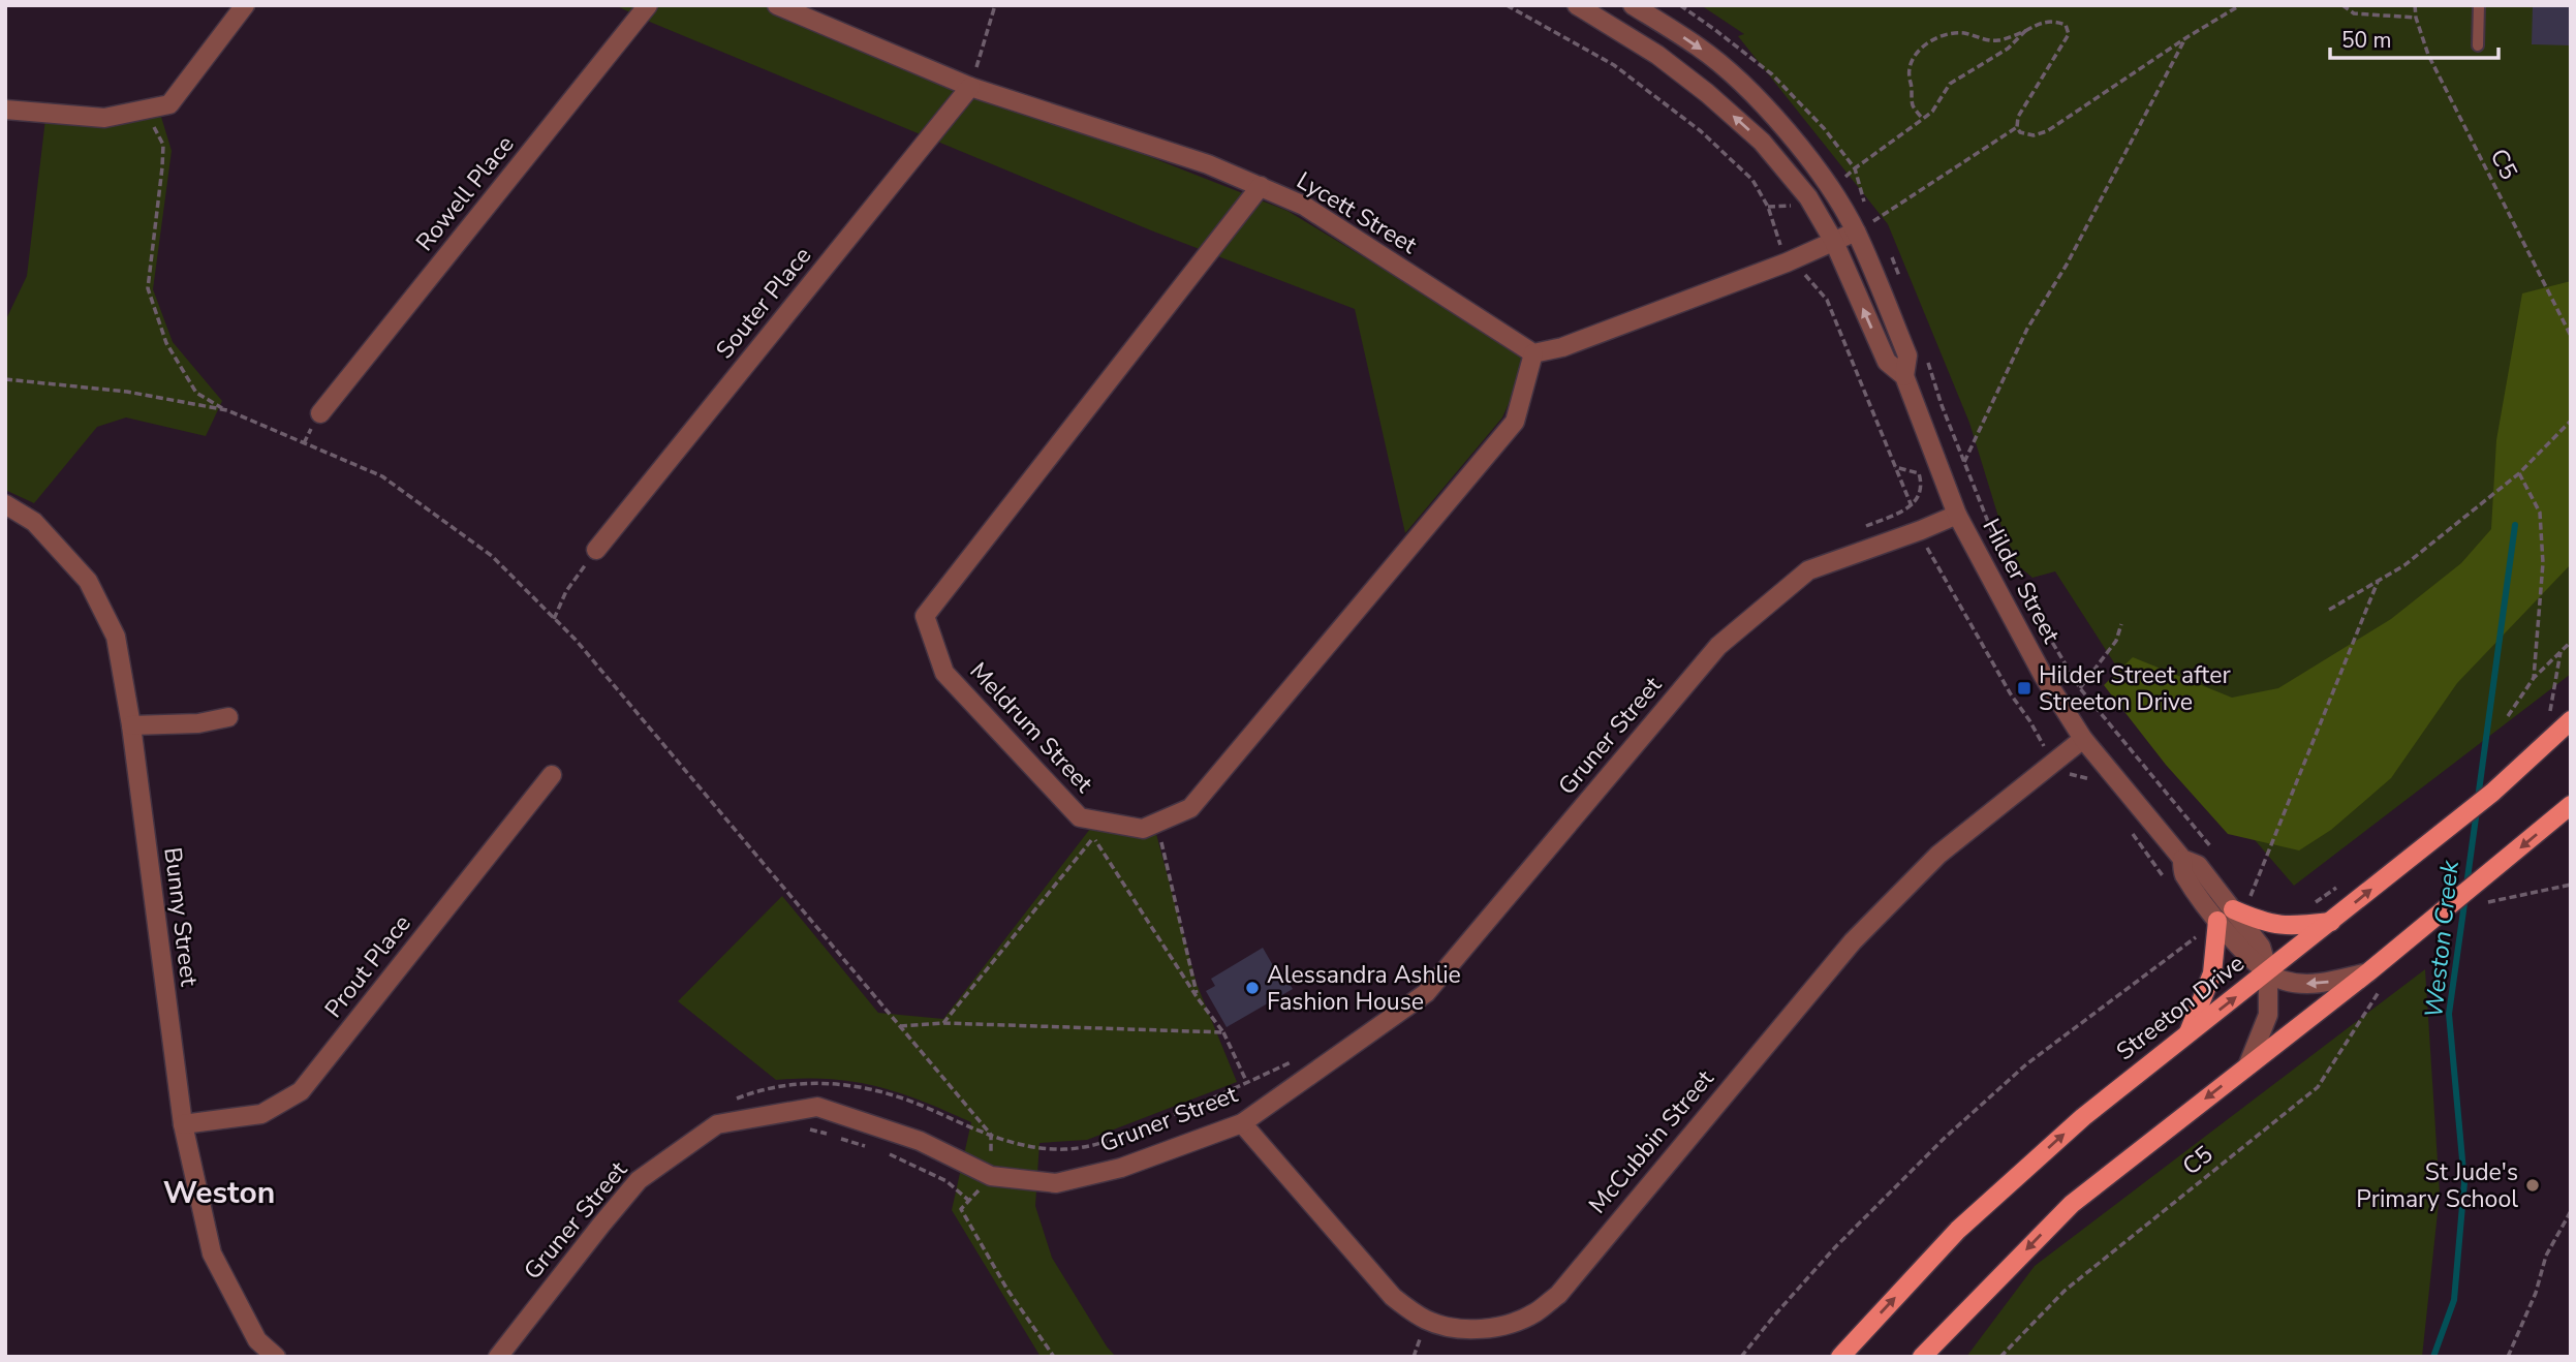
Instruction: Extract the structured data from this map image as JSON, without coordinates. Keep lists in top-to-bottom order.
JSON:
{
  "streets": {
    "main road": ["Streeton Drive"],
    "street": [
      "Rowell Place",
      "Lycett Street",
      "Souter Place",
      "Hilder Street",
      "Meldrum Street",
      "Gruner Street",
      "Bunny Street",
      "Prout Place",
      "McCubbin Street"
    ],
    "path": ["C5"]
  },
  "crossings": [
    ["Lycett Street", "Souter Place"],
    ["Lycett Street", "Meldrum Street"],
    ["Hilder Street", "Gruner Street"],
    ["Hilder Street", "Streeton Drive"],
    ["Hilder Street", "McCubbin Street"],
    ["Gruner Street", "McCubbin Street"],
    ["Bunny Street", "Prout Place"]
  ],
  "districts": ["Weston"],
  "water": ["Weston Creek"],
  "places": {
    "transit": ["Hilder Street after Streeton Drive"],
    "other": ["Alessandra Ashlie Fashion House", "St Jude's Primary School"]
  },
  "scale_bar": "50 m"
}
